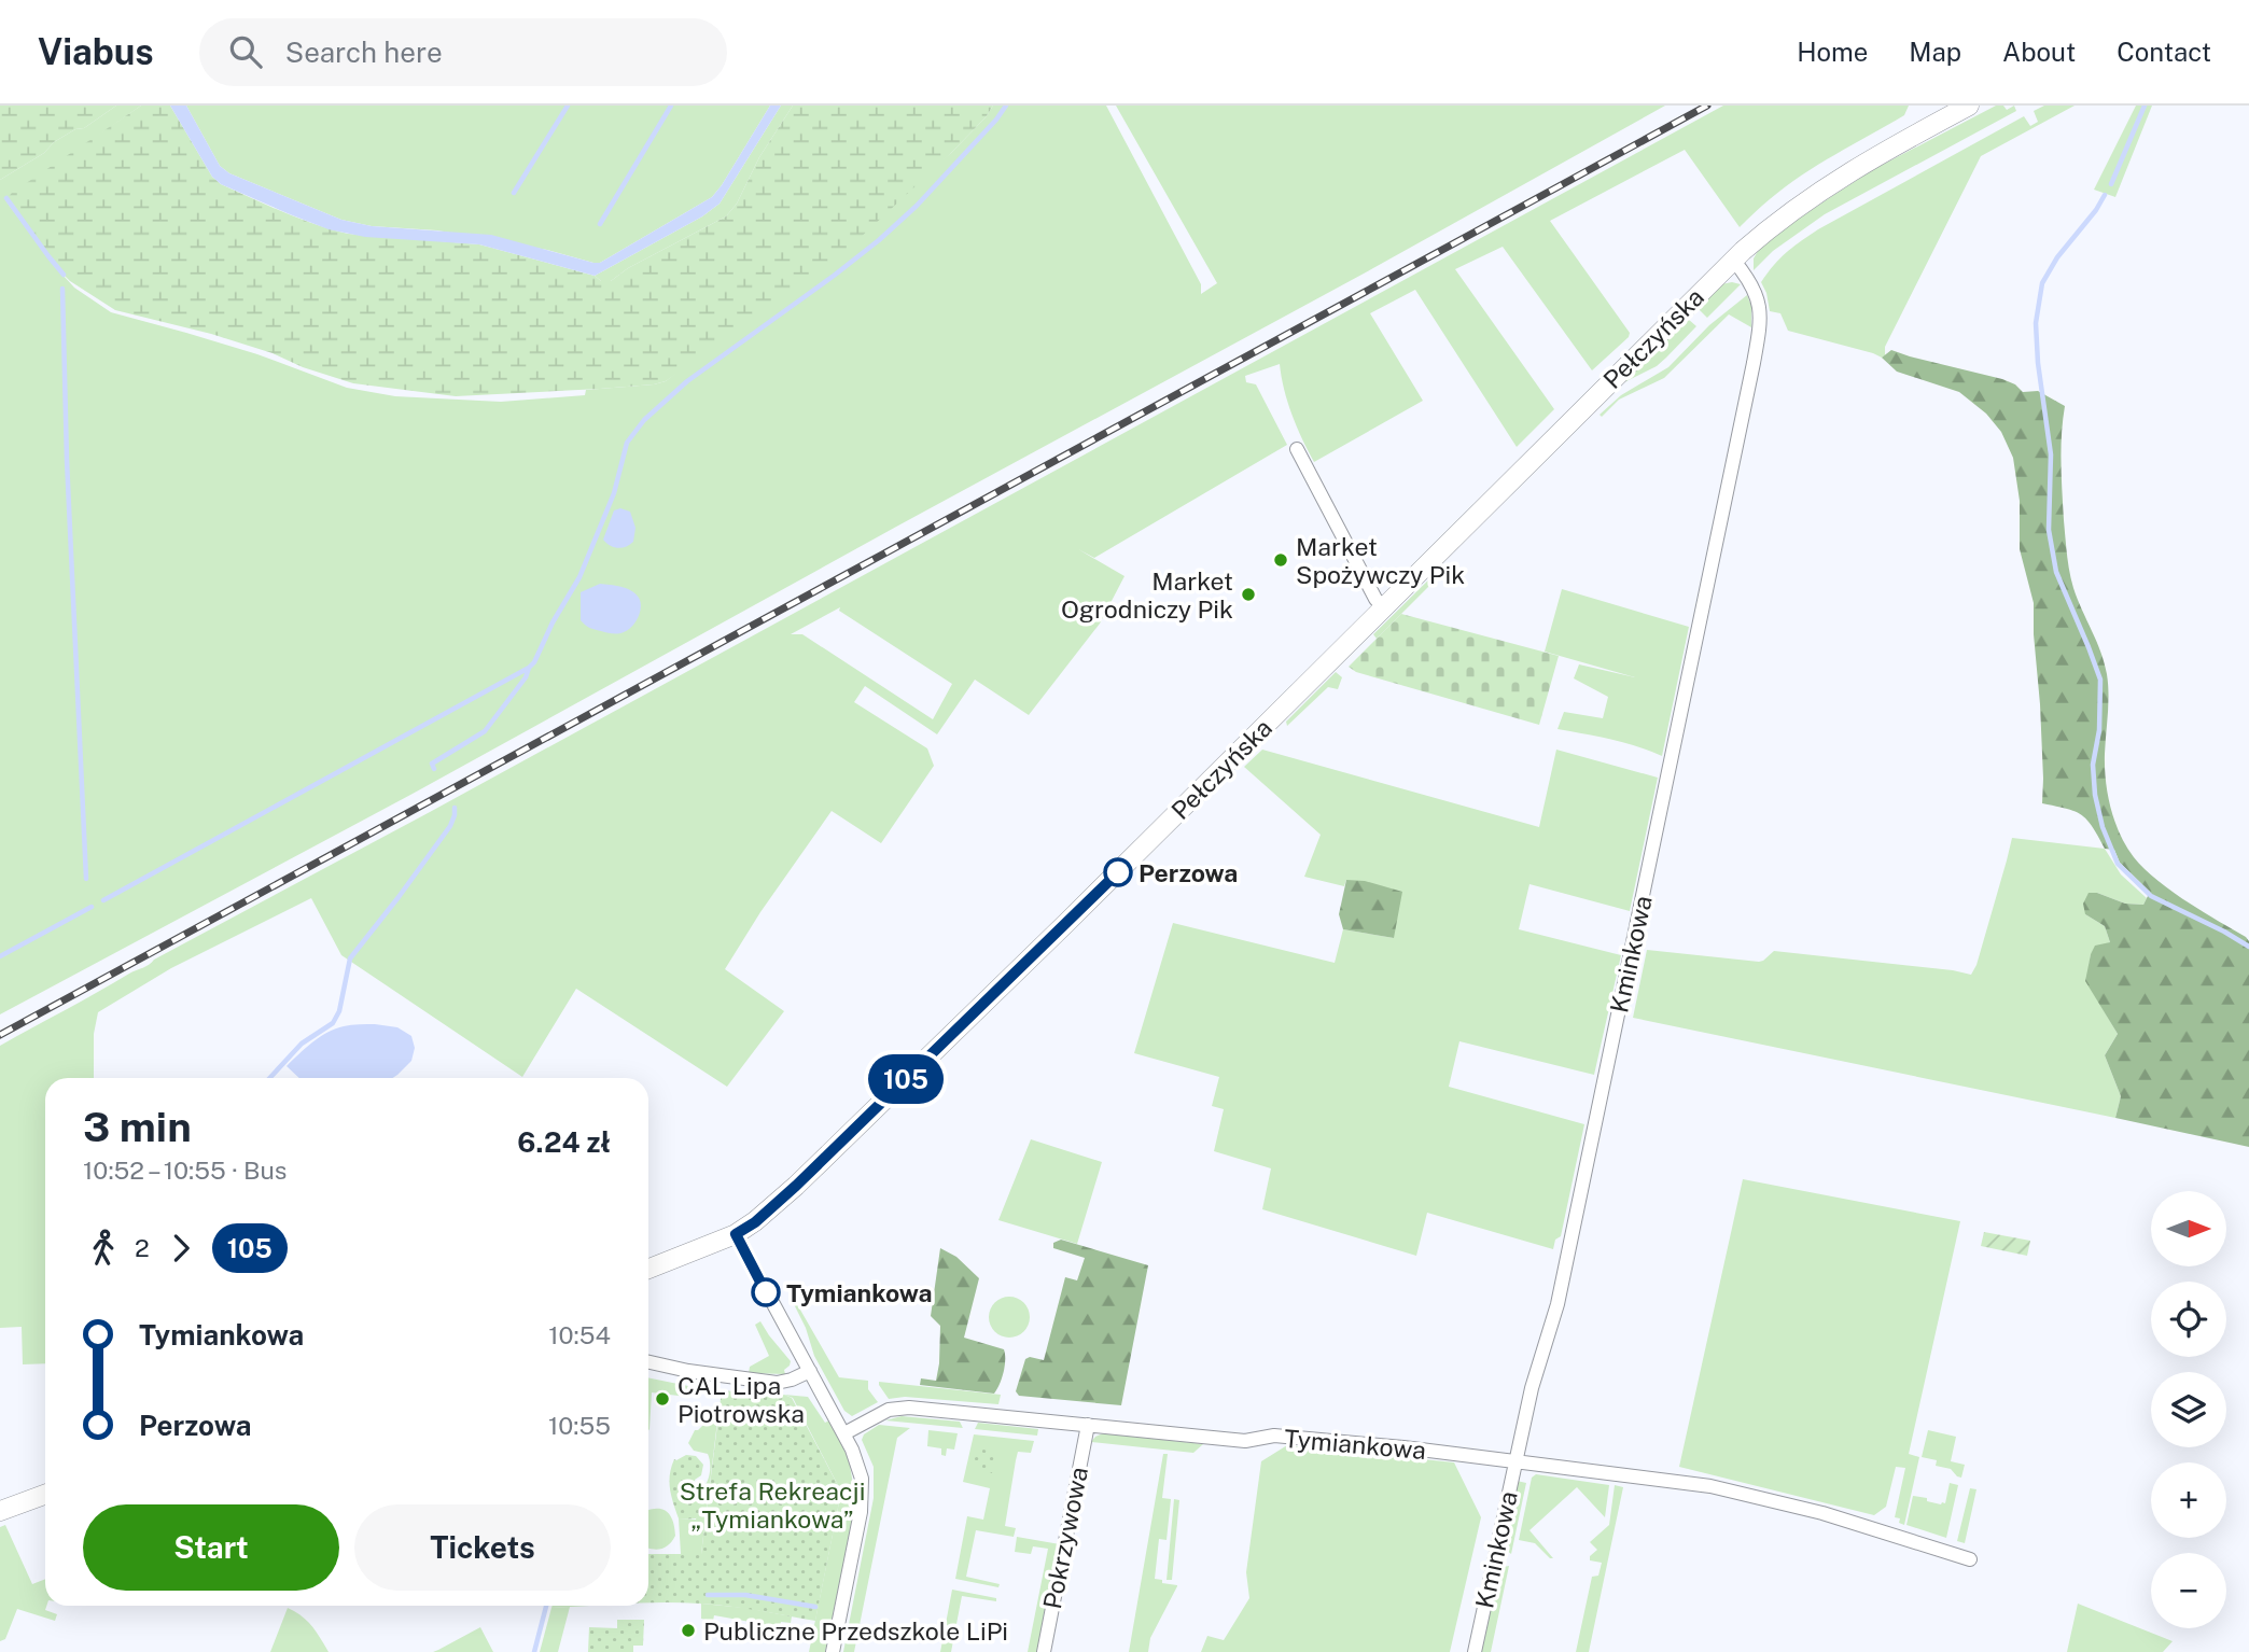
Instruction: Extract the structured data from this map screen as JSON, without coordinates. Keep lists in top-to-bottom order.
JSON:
{
  "streets": {
    "main road": ["Pełczyńska"],
    "street": ["Kminkowa", "Tymiankowa", "Pokrzywowa"]
  },
  "crossings": [
    ["Pełczyńska", "Kminkowa"],
    ["Kminkowa", "Tymiankowa"],
    ["Tymiankowa", "Pokrzywowa"]
  ],
  "parks": ["Strefa Rekreacji „Tymiankowa”"],
  "places": [
    "Market Spożywczy Pik",
    "Market Ogrodniczy Pik",
    "Perzowa",
    "Tymiankowa",
    "CAL Lipa Piotrowska",
    "Publiczne Przedszkole LiPi"
  ],
  "lines": ["bus line 105"],
  "north": "right",
  "page": {
    "header": "Viabus",
    "search": "Search here",
    "nav": [
      "Home",
      "Map",
      "About",
      "Contact"
    ],
    "on_map": "105",
    "heading": ["3 min", "10:52 – 10:55 · Bus", "6.24 zł"],
    "map_buttons": ["+", "−"],
    "legs": ["2", "105"],
    "list": [
      {
        "name": "Tymiankowa",
        "value": "10:54"
      },
      {
        "name": "Perzowa",
        "value": "10:55"
      }
    ],
    "buttons": ["Start", "Tickets"]
  }
}
